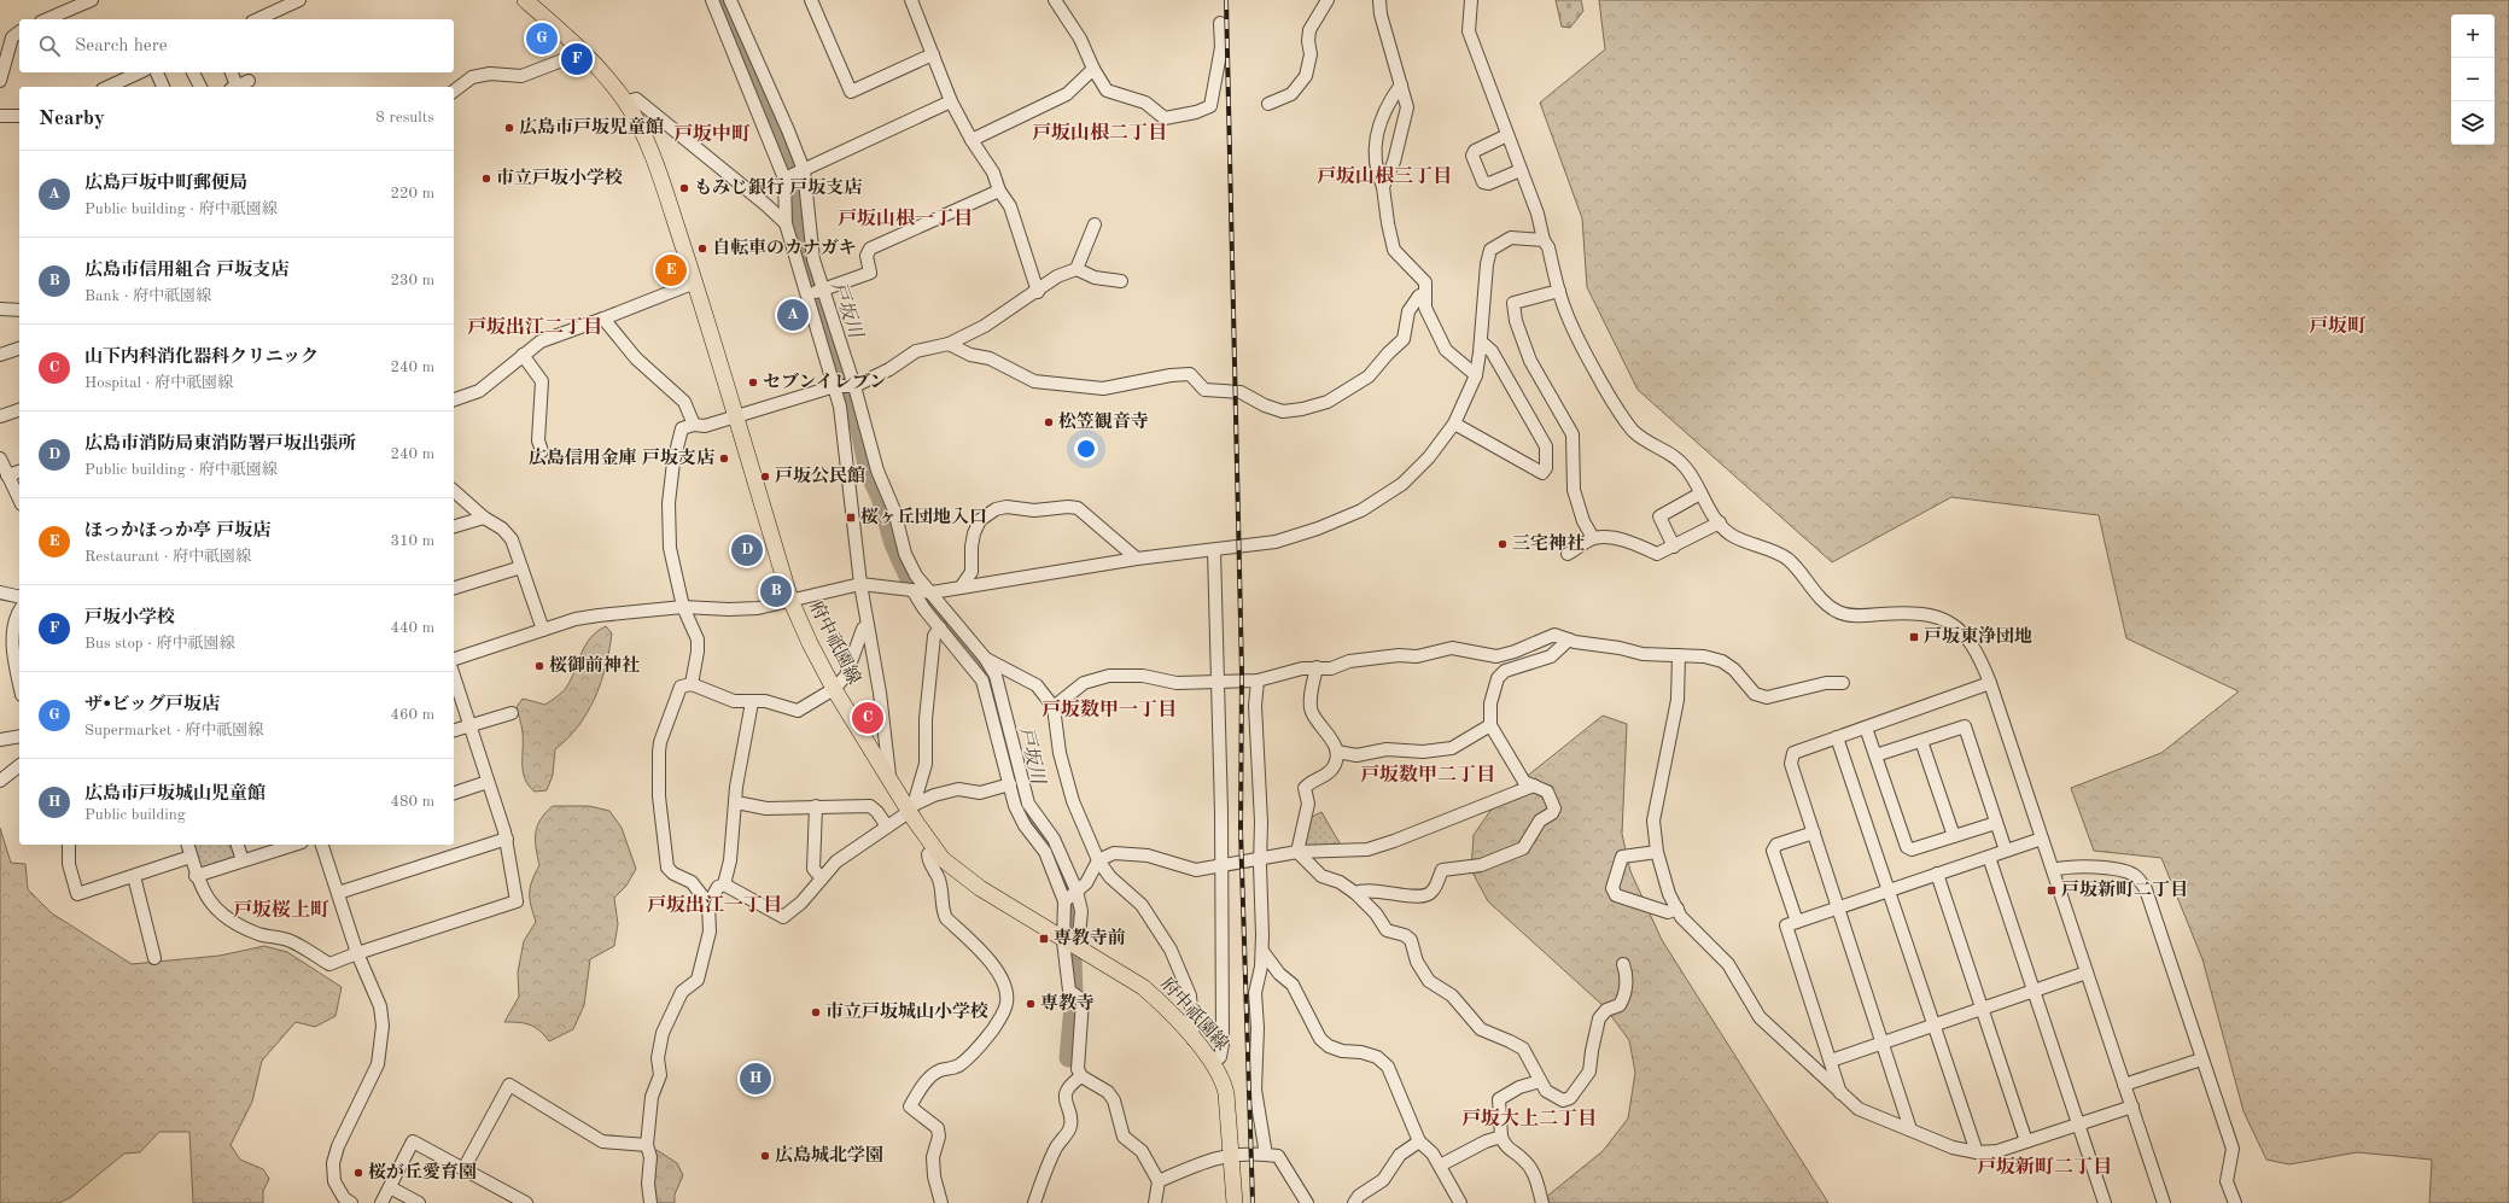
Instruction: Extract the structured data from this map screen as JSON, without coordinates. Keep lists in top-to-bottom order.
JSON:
{
  "streets": {
    "main road": ["府中祇園線"]
  },
  "districts": [
    "戸坂山根二丁目",
    "戸坂中町",
    "戸坂山根三丁目",
    "戸坂山根一丁目",
    "戸坂町",
    "戸坂出江二丁目",
    "戸坂数甲一丁目",
    "戸坂数甲二丁目",
    "戸坂出江一丁目",
    "戸坂桜上町",
    "戸坂大上二丁目",
    "戸坂新町二丁目"
  ],
  "water": ["戸坂川"],
  "places": {
    "other": [
      "広島市戸坂児童館",
      "市立戸坂小学校",
      "もみじ銀行 戸坂支店",
      "自転車のカナガキ",
      "セブンイレブン",
      "松笠観音寺",
      "広島信用金庫 戸坂支店",
      "戸坂公民館",
      "三宅神社",
      "桜御前神社",
      "専教寺",
      "市立戸坂城山小学校",
      "広島城北学園",
      "桜が丘愛育園"
    ],
    "transit": [
      "桜ヶ丘団地入口",
      "戸坂東浄団地",
      "戸坂新町二丁目",
      "専教寺前"
    ]
  },
  "page": {
    "map_buttons": ["+", "−"],
    "search": "Search here",
    "pins": [
      "G",
      "F",
      "E",
      "A",
      "D",
      "B",
      "C",
      "H"
    ],
    "heading": ["Nearby", "8 results"],
    "list": [
      {
        "mark": "A",
        "name": "広島戸坂中町郵便局",
        "note": "Public building · 府中祇園線",
        "value": "220 m"
      },
      {
        "mark": "B",
        "name": "広島市信用組合 戸坂支店",
        "note": "Bank · 府中祇園線",
        "value": "230 m"
      },
      {
        "mark": "C",
        "name": "山下内科消化器科クリニック",
        "note": "Hospital · 府中祇園線",
        "value": "240 m"
      },
      {
        "mark": "D",
        "name": "広島市消防局東消防署戸坂出張所",
        "note": "Public building · 府中祇園線",
        "value": "240 m"
      },
      {
        "mark": "E",
        "name": "ほっかほっか亭 戸坂店",
        "note": "Restaurant · 府中祇園線",
        "value": "310 m"
      },
      {
        "mark": "F",
        "name": "戸坂小学校",
        "note": "Bus stop · 府中祇園線",
        "value": "440 m"
      },
      {
        "mark": "G",
        "name": "ザ•ビッグ戸坂店",
        "note": "Supermarket · 府中祇園線",
        "value": "460 m"
      },
      {
        "mark": "H",
        "name": "広島市戸坂城山児童館",
        "note": "Public building",
        "value": "480 m"
      }
    ]
  }
}
